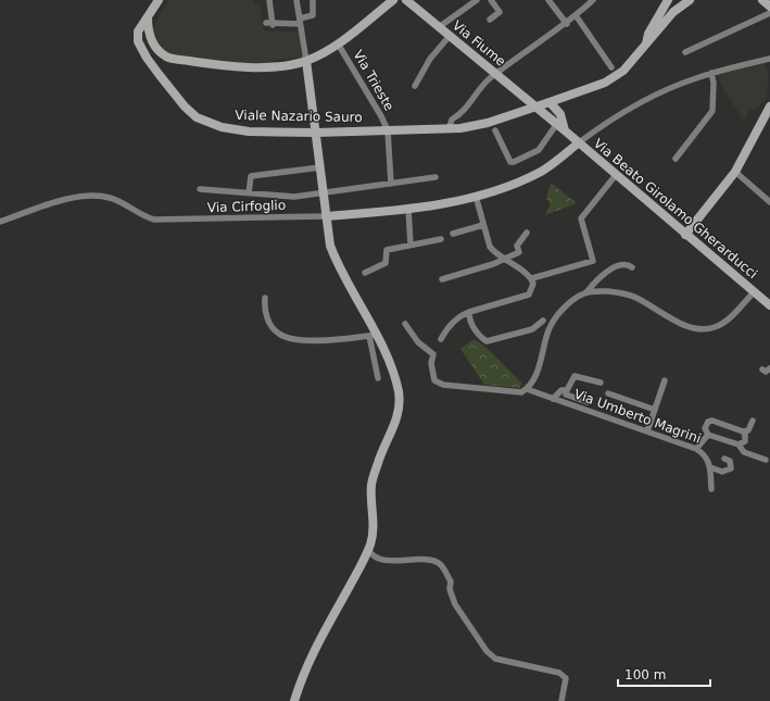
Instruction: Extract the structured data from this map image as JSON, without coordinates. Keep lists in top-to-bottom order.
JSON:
{
  "streets": {
    "street": [
      "Via Fiume",
      "Via Trieste",
      "Viale Nazario Sauro",
      "Via Cirfoglio",
      "Via Beato Girolamo Gherarducci",
      "Via Umberto Magrini"
    ]
  },
  "crossings": [
    ["Via Fiume", "Viale Nazario Sauro"],
    ["Via Fiume", "Via Beato Girolamo Gherarducci"],
    ["Via Trieste", "Viale Nazario Sauro"]
  ],
  "scale_bar": "100 m"
}
